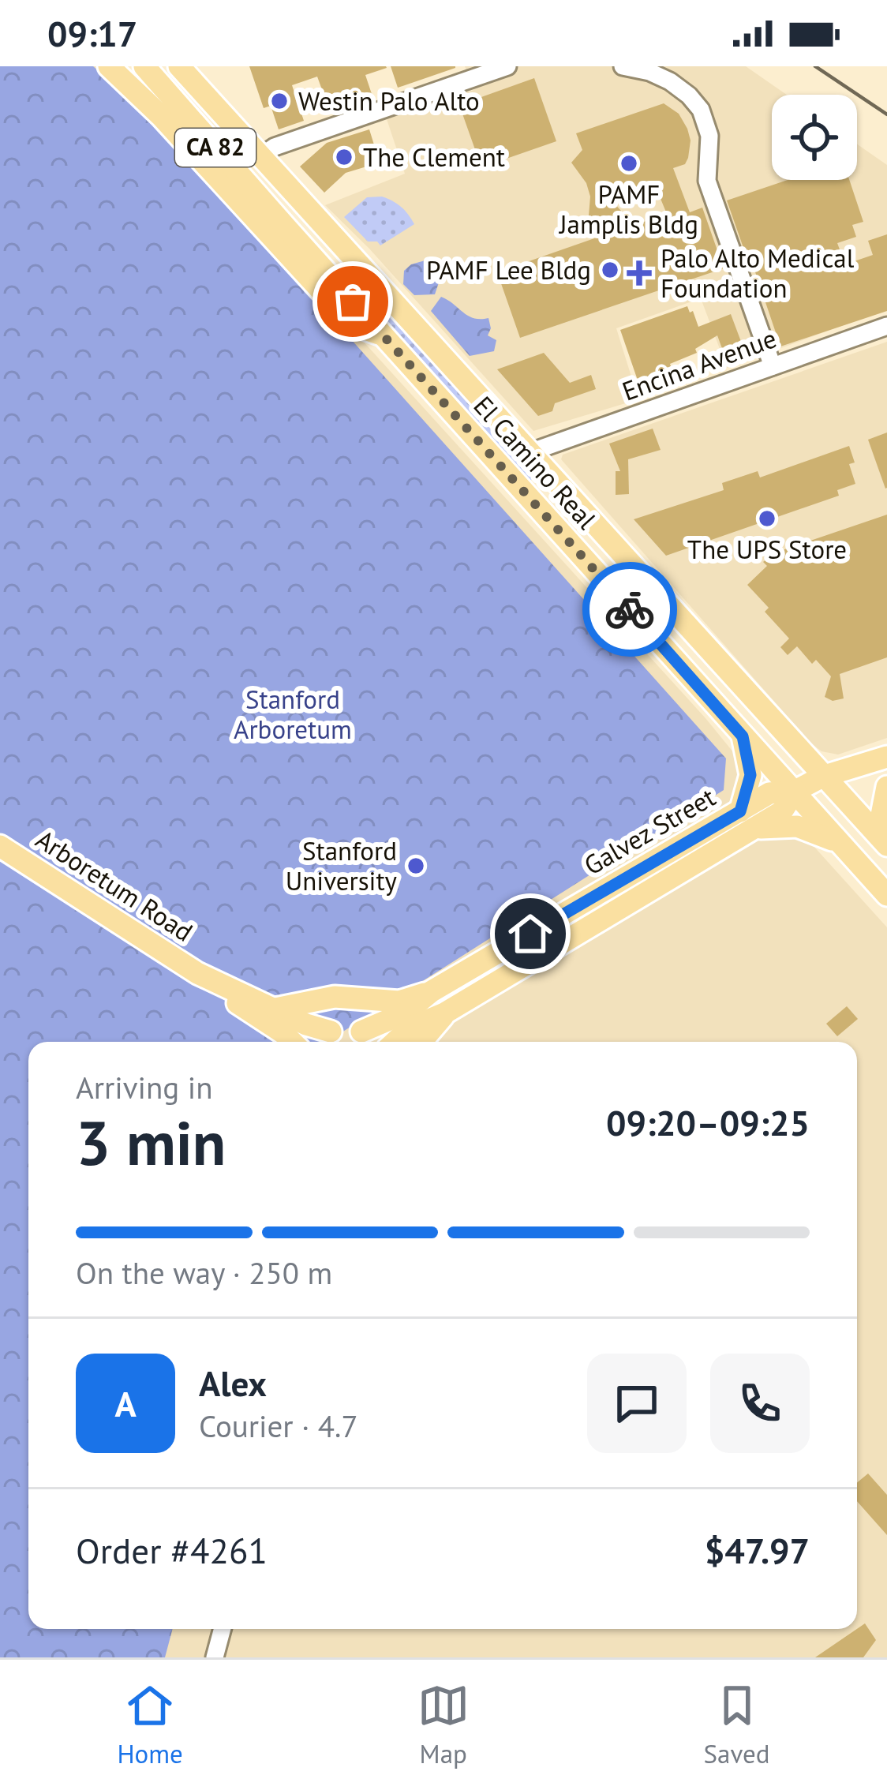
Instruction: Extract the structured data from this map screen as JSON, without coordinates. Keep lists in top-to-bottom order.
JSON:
{
  "streets": {
    "main road": [
      "CA 82",
      "El Camino Real",
      "Galvez Street",
      "Arboretum Road"
    ],
    "street": ["Encina Avenue"]
  },
  "crossings": [
    ["CA 82", "El Camino Real"],
    ["CA 82", "Galvez Street"],
    ["Encina Avenue", "El Camino Real"],
    ["El Camino Real", "Galvez Street"]
  ],
  "parks": ["Stanford Arboretum"],
  "places": {
    "other": [
      "Westin Palo Alto",
      "The Clement",
      "PAMF Jamplis Bldg",
      "PAMF Lee Bldg",
      "The UPS Store",
      "Stanford University"
    ],
    "health": ["Palo Alto Medical Foundation"]
  },
  "page": {
    "status": "09:17",
    "heading": ["3 min", "Arriving in", "09:20–09:25"],
    "panel": [
      "Alex",
      "Courier · 4.7",
      "Order #4261",
      "$47.97"
    ],
    "bar": "On the way · 250 m",
    "round": "A",
    "tabs": ["Home", "Map", "Saved"]
  }
}
